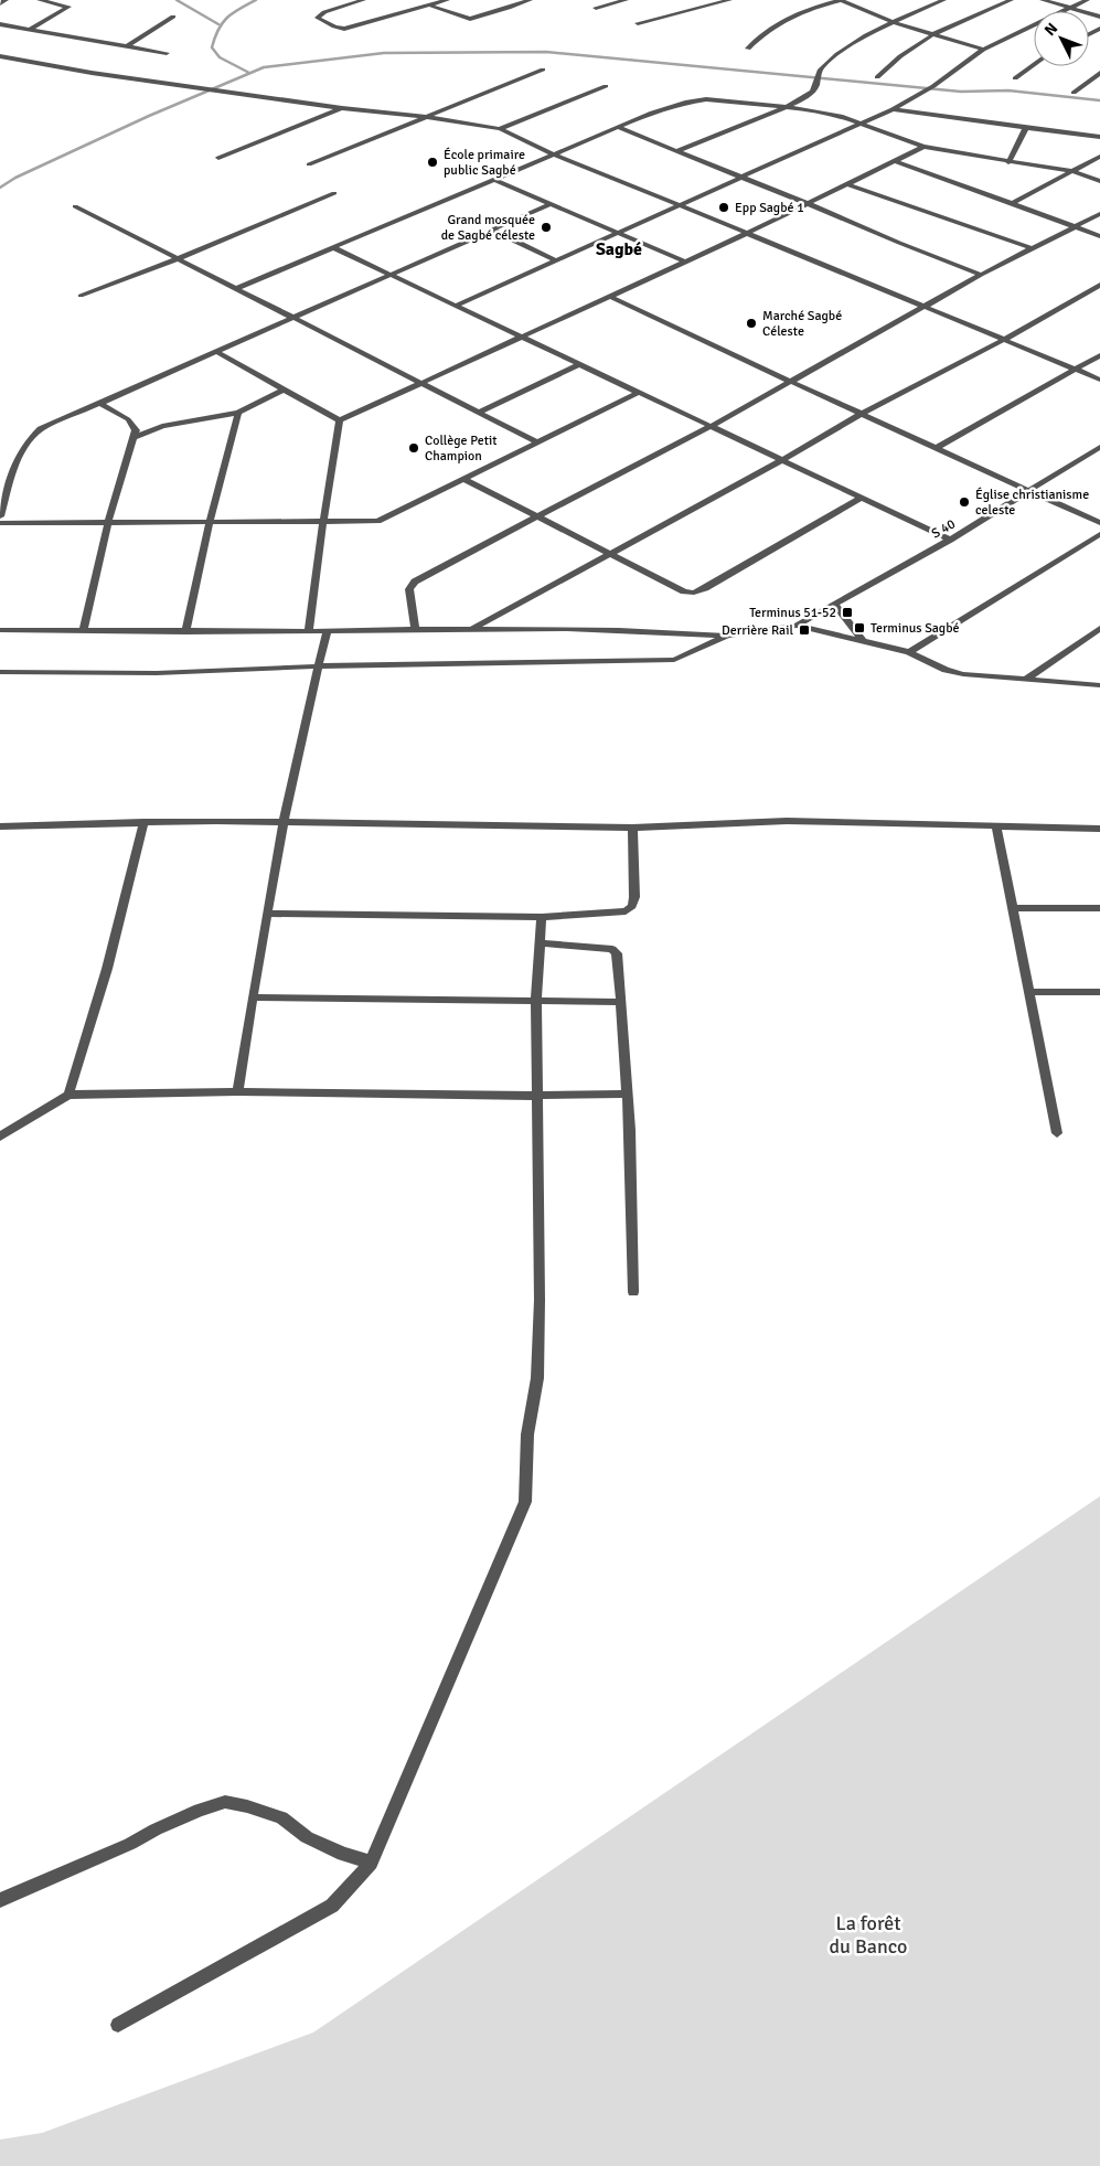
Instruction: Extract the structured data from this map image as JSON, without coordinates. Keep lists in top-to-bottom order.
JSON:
{
  "streets": {
    "street": ["S 40"]
  },
  "districts": ["Sagbé"],
  "parks": ["La forêt du Banco"],
  "places": {
    "other": [
      "École primaire public Sagbé",
      "Epp Sagbé 1",
      "Grand mosquée de Sagbé céleste",
      "Marché Sagbé Céleste",
      "Collège Petit Champion",
      "Église christianisme celeste"
    ],
    "transit": ["Terminus 51-52", "Terminus Sagbé", "Derrière Rail"]
  },
  "north": "top left"
}
